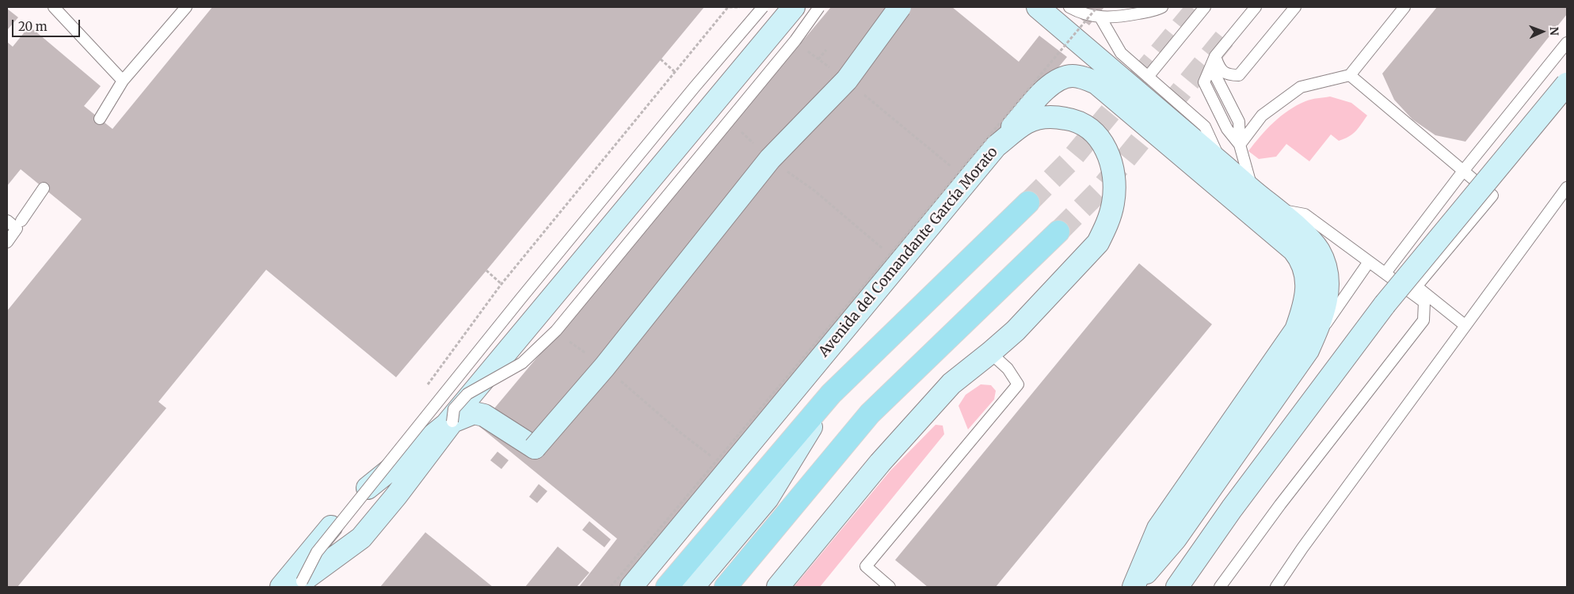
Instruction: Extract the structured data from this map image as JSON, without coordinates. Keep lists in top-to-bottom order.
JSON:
{
  "streets": {
    "street": ["Avenida del Comandante García Morato"]
  },
  "scale_bar": "20 m",
  "north": "right"
}
